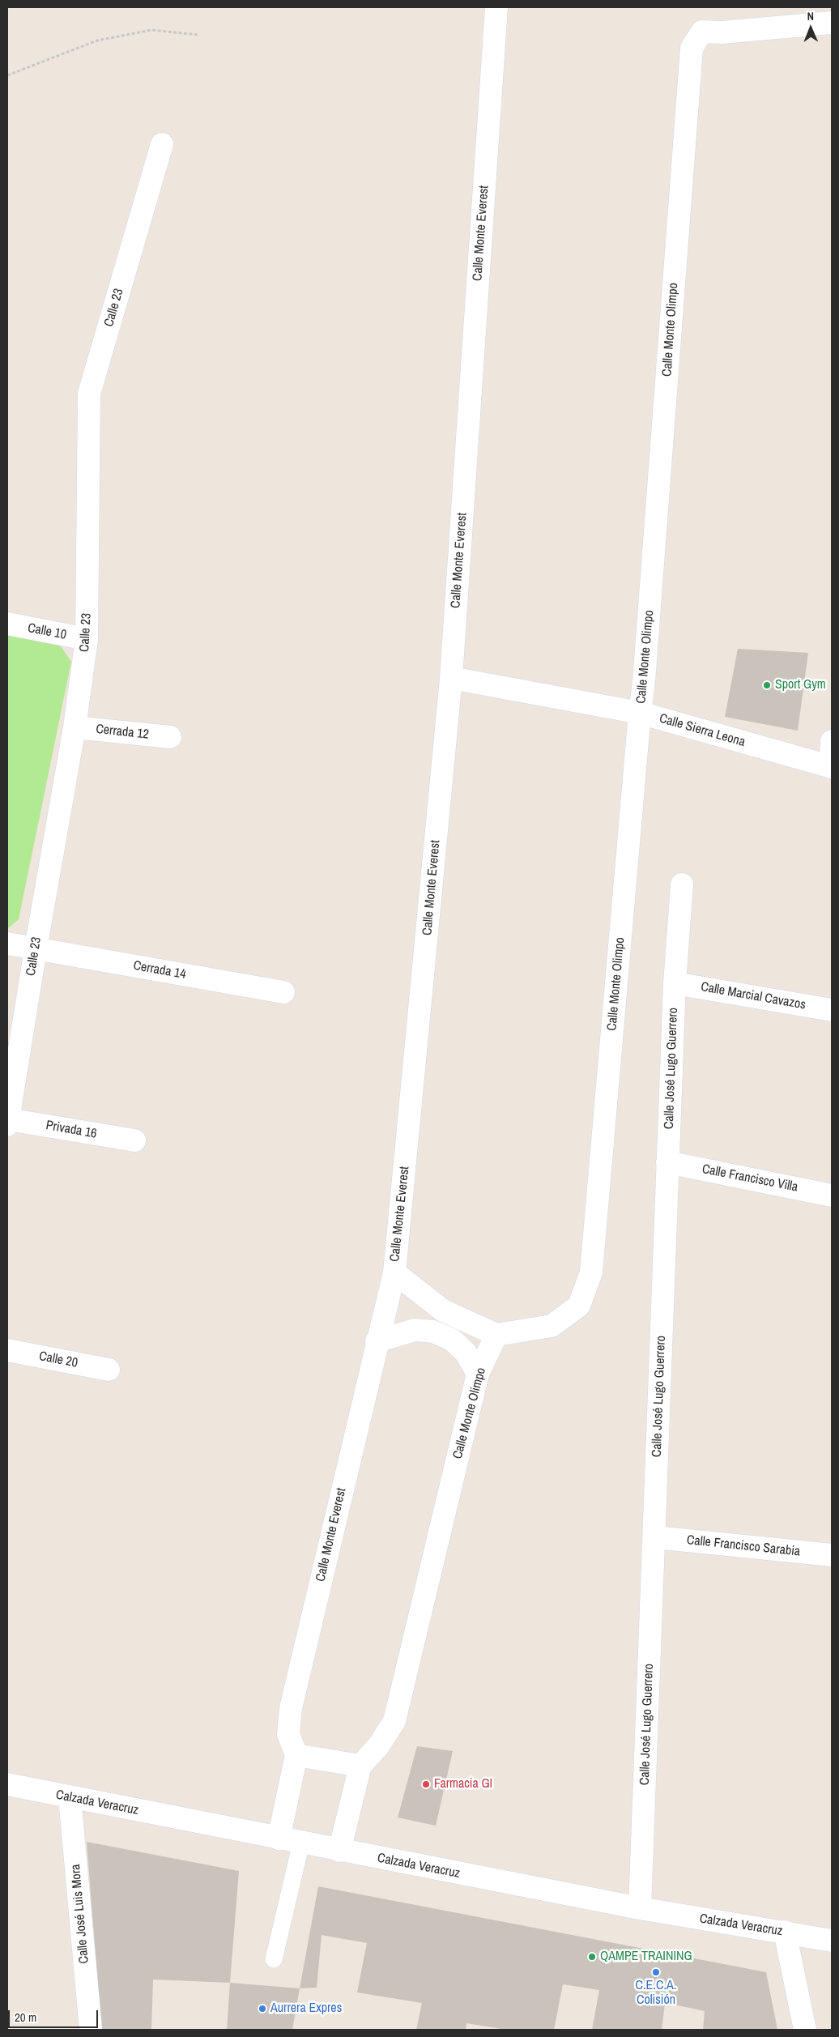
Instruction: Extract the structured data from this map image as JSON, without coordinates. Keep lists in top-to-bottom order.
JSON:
{
  "streets": {
    "street": [
      "Calle Monte Everest",
      "Calle 23",
      "Calle Monte Olimpo",
      "Calle 10",
      "Calle Sierra Leona",
      "Cerrada 12",
      "Cerrada 14",
      "Calle Marcial Cavazos",
      "Calle José Lugo Guerrero",
      "Privada 16",
      "Calle Francisco Villa",
      "Calle 20",
      "Calle Francisco Sarabia",
      "Calzada Veracruz",
      "Calle José Luis Mora"
    ]
  },
  "crossings": [
    ["Calle Monte Everest", "Calle Sierra Leona"],
    ["Calle 23", "Calle 10"],
    ["Calle 23", "Cerrada 12"],
    ["Calle 23", "Cerrada 14"],
    ["Calle 23", "Privada 16"],
    ["Calle Monte Olimpo", "Calle Sierra Leona"],
    ["Calle Monte Olimpo", "Calzada Veracruz"],
    ["Calle Marcial Cavazos", "Calle José Lugo Guerrero"],
    ["Calle José Lugo Guerrero", "Calle Francisco Villa"],
    ["Calle José Lugo Guerrero", "Calle Francisco Sarabia"],
    ["Calle José Lugo Guerrero", "Calzada Veracruz"],
    ["Calzada Veracruz", "Calle José Luis Mora"]
  ],
  "places": [
    "Sport Gym",
    "Farmacia GI",
    "QAMPE TRAINING",
    "C.E.C.A. Colisión",
    "Aurrera Expres"
  ],
  "scale_bar": "20 m",
  "north": "top"
}
